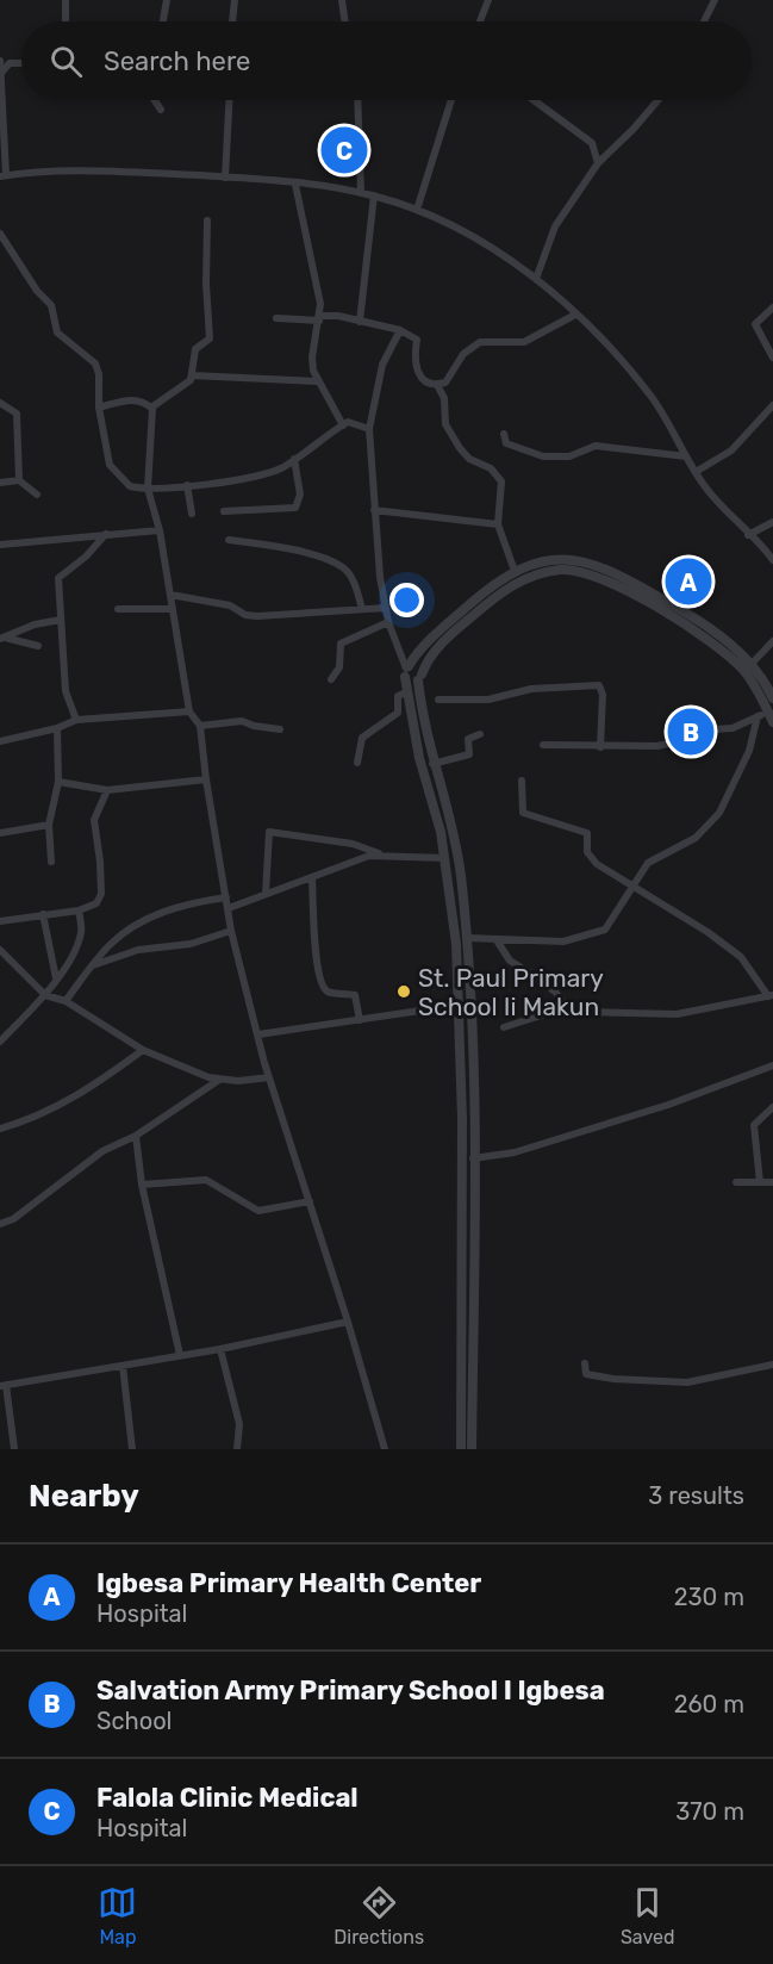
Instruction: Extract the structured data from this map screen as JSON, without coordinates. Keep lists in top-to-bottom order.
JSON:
{
  "places": ["St. Paul Primary School Ii Makun"],
  "page": {
    "search": "Search here",
    "pins": ["C", "A", "B"],
    "heading": ["Nearby", "3 results"],
    "list": [
      {
        "mark": "A",
        "name": "Igbesa Primary Health Center",
        "note": "Hospital",
        "value": "230 m"
      },
      {
        "mark": "B",
        "name": "Salvation Army Primary School I Igbesa",
        "note": "School",
        "value": "260 m"
      },
      {
        "mark": "C",
        "name": "Falola Clinic Medical",
        "note": "Hospital",
        "value": "370 m"
      }
    ],
    "nav": ["Map", "Directions", "Saved"]
  }
}
